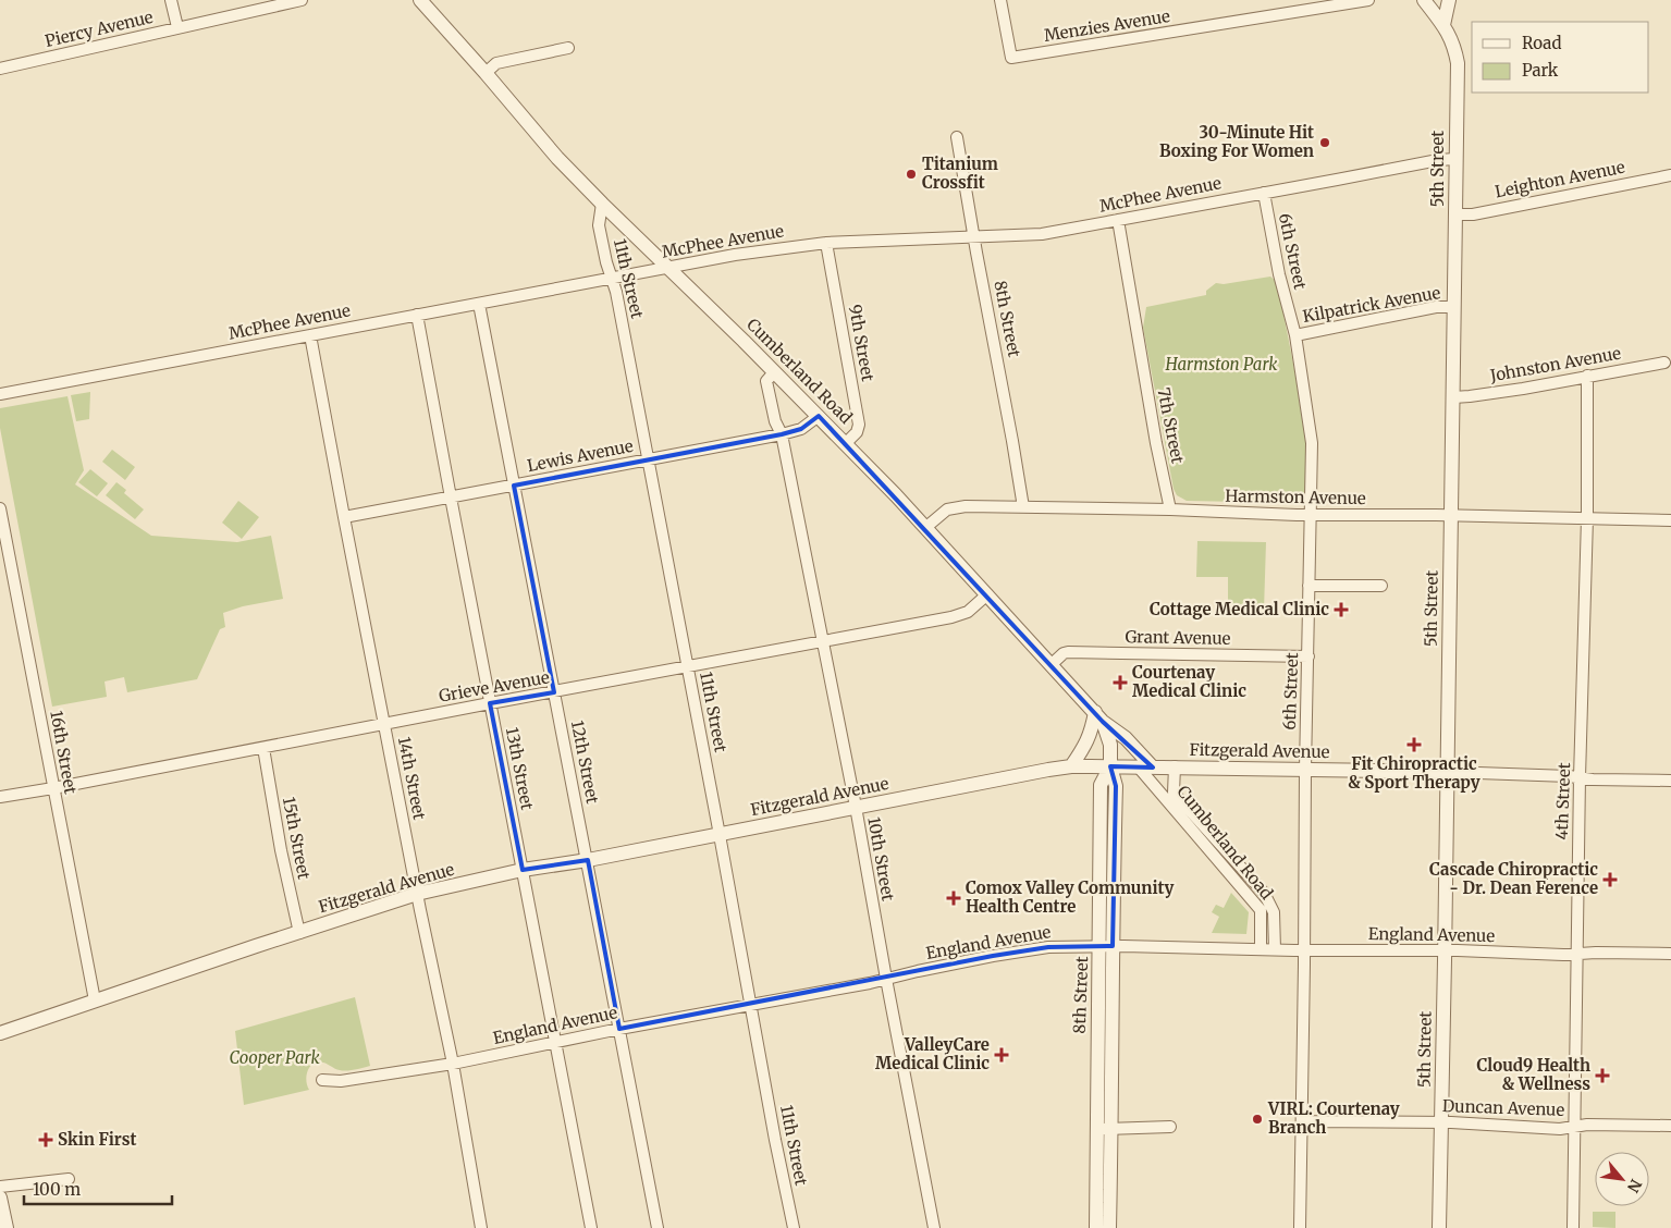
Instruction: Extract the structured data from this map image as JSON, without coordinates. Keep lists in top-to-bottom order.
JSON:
{
  "streets": {
    "street": [
      "Menzies Avenue",
      "Piercy Avenue",
      "5th Street",
      "Leighton Avenue",
      "McPhee Avenue",
      "6th Street",
      "11th Street",
      "Kilpatrick Avenue",
      "8th Street",
      "9th Street",
      "Johnston Avenue",
      "Cumberland Road",
      "7th Street",
      "Lewis Avenue",
      "Harmston Avenue",
      "Grant Avenue",
      "Grieve Avenue",
      "Fitzgerald Avenue",
      "16th Street",
      "12th Street",
      "13th Street",
      "14th Street",
      "4th Street",
      "15th Street",
      "10th Street",
      "England Avenue",
      "Duncan Avenue"
    ]
  },
  "crossings": [
    ["5th Street", "Leighton Avenue"],
    ["5th Street", "McPhee Avenue"],
    ["5th Street", "Kilpatrick Avenue"],
    ["5th Street", "Johnston Avenue"],
    ["5th Street", "Harmston Avenue"],
    ["5th Street", "Fitzgerald Avenue"],
    ["5th Street", "England Avenue"],
    ["5th Street", "Duncan Avenue"],
    ["McPhee Avenue", "6th Street"],
    ["McPhee Avenue", "11th Street"],
    ["McPhee Avenue", "8th Street"],
    ["McPhee Avenue", "9th Street"],
    ["McPhee Avenue", "Cumberland Road"],
    ["McPhee Avenue", "7th Street"],
    ["McPhee Avenue", "12th Street"],
    ["McPhee Avenue", "13th Street"],
    ["McPhee Avenue", "14th Street"],
    ["6th Street", "Kilpatrick Avenue"],
    ["6th Street", "Harmston Avenue"],
    ["6th Street", "Grant Avenue"],
    ["6th Street", "Fitzgerald Avenue"],
    ["6th Street", "England Avenue"],
    ["6th Street", "Duncan Avenue"],
    ["11th Street", "Cumberland Road"],
    ["11th Street", "Lewis Avenue"],
    ["11th Street", "Grieve Avenue"],
    ["11th Street", "Fitzgerald Avenue"],
    ["11th Street", "England Avenue"],
    ["8th Street", "Cumberland Road"],
    ["8th Street", "Harmston Avenue"],
    ["8th Street", "Fitzgerald Avenue"],
    ["8th Street", "England Avenue"],
    ["9th Street", "Cumberland Road"],
    ["Johnston Avenue", "4th Street"],
    ["Cumberland Road", "Lewis Avenue"],
    ["Cumberland Road", "Harmston Avenue"],
    ["Cumberland Road", "Grant Avenue"],
    ["Cumberland Road", "Grieve Avenue"],
    ["Cumberland Road", "Fitzgerald Avenue"],
    ["Cumberland Road", "10th Street"],
    ["Cumberland Road", "England Avenue"],
    ["7th Street", "Harmston Avenue"],
    ["Lewis Avenue", "12th Street"],
    ["Lewis Avenue", "13th Street"],
    ["Lewis Avenue", "14th Street"],
    ["Lewis Avenue", "10th Street"],
    ["Harmston Avenue", "4th Street"],
    ["Grieve Avenue", "16th Street"],
    ["Grieve Avenue", "12th Street"],
    ["Grieve Avenue", "13th Street"],
    ["Grieve Avenue", "14th Street"],
    ["Grieve Avenue", "15th Street"],
    ["Grieve Avenue", "10th Street"],
    ["Fitzgerald Avenue", "16th Street"],
    ["Fitzgerald Avenue", "12th Street"],
    ["Fitzgerald Avenue", "13th Street"],
    ["Fitzgerald Avenue", "14th Street"],
    ["Fitzgerald Avenue", "4th Street"],
    ["Fitzgerald Avenue", "15th Street"],
    ["Fitzgerald Avenue", "10th Street"],
    ["12th Street", "England Avenue"],
    ["13th Street", "England Avenue"],
    ["14th Street", "England Avenue"],
    ["4th Street", "England Avenue"],
    ["4th Street", "Duncan Avenue"],
    ["10th Street", "England Avenue"]
  ],
  "parks": ["Harmston Park", "Cooper Park"],
  "places": {
    "other": ["30-Minute Hit Boxing For Women", "Titanium Crossfit", "VIRL: Courtenay Branch"],
    "health": [
      "Cottage Medical Clinic",
      "Courtenay Medical Clinic",
      "Fit Chiropractic & Sport Therapy",
      "Cascade Chiropractic - Dr. Dean Ference",
      "Comox Valley Community Health Centre",
      "ValleyCare Medical Clinic",
      "Cloud9 Health & Wellness",
      "Skin First"
    ]
  },
  "legend": ["Road", "Park"],
  "scale_bar": "100 m",
  "north": "bottom right"
}
